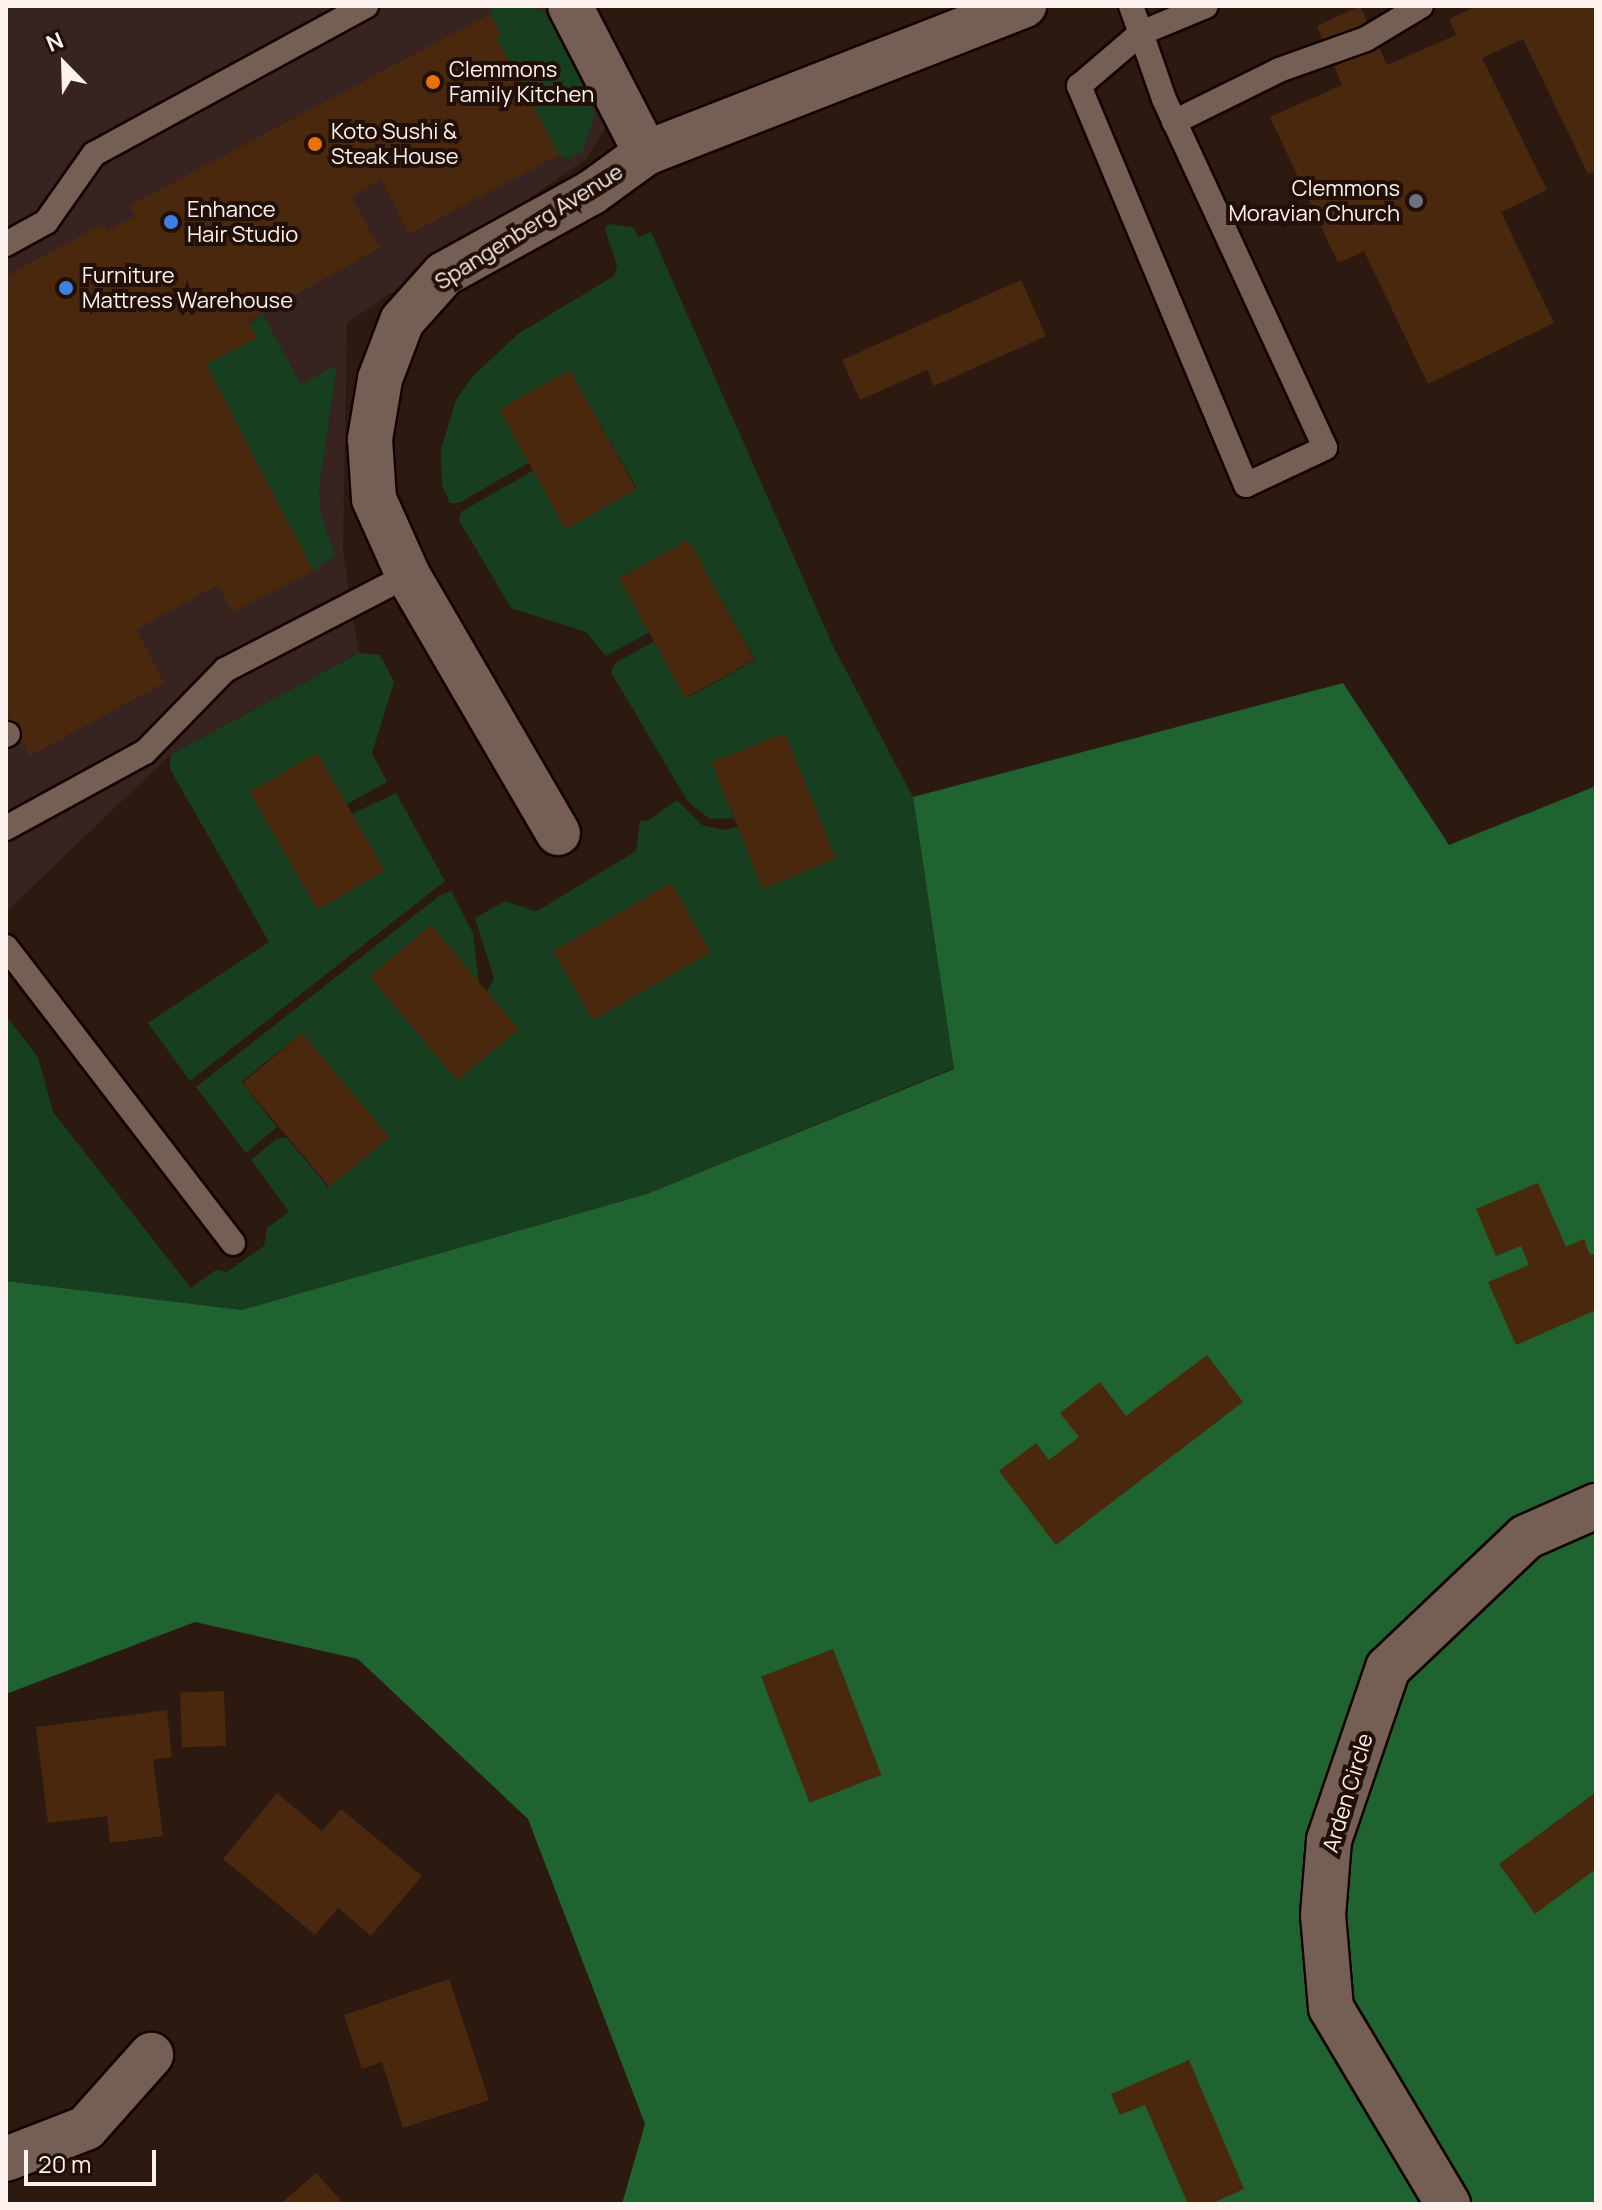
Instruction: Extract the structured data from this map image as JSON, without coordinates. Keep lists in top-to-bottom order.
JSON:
{
  "streets": {
    "street": ["Spangenberg Avenue", "Arden Circle"]
  },
  "places": [
    "Clemmons Family Kitchen",
    "Koto Sushi & Steak House",
    "Clemmons Moravian Church",
    "Enhance Hair Studio",
    "Furniture Mattress Warehouse"
  ],
  "scale_bar": "20 m",
  "north": "top left"
}
